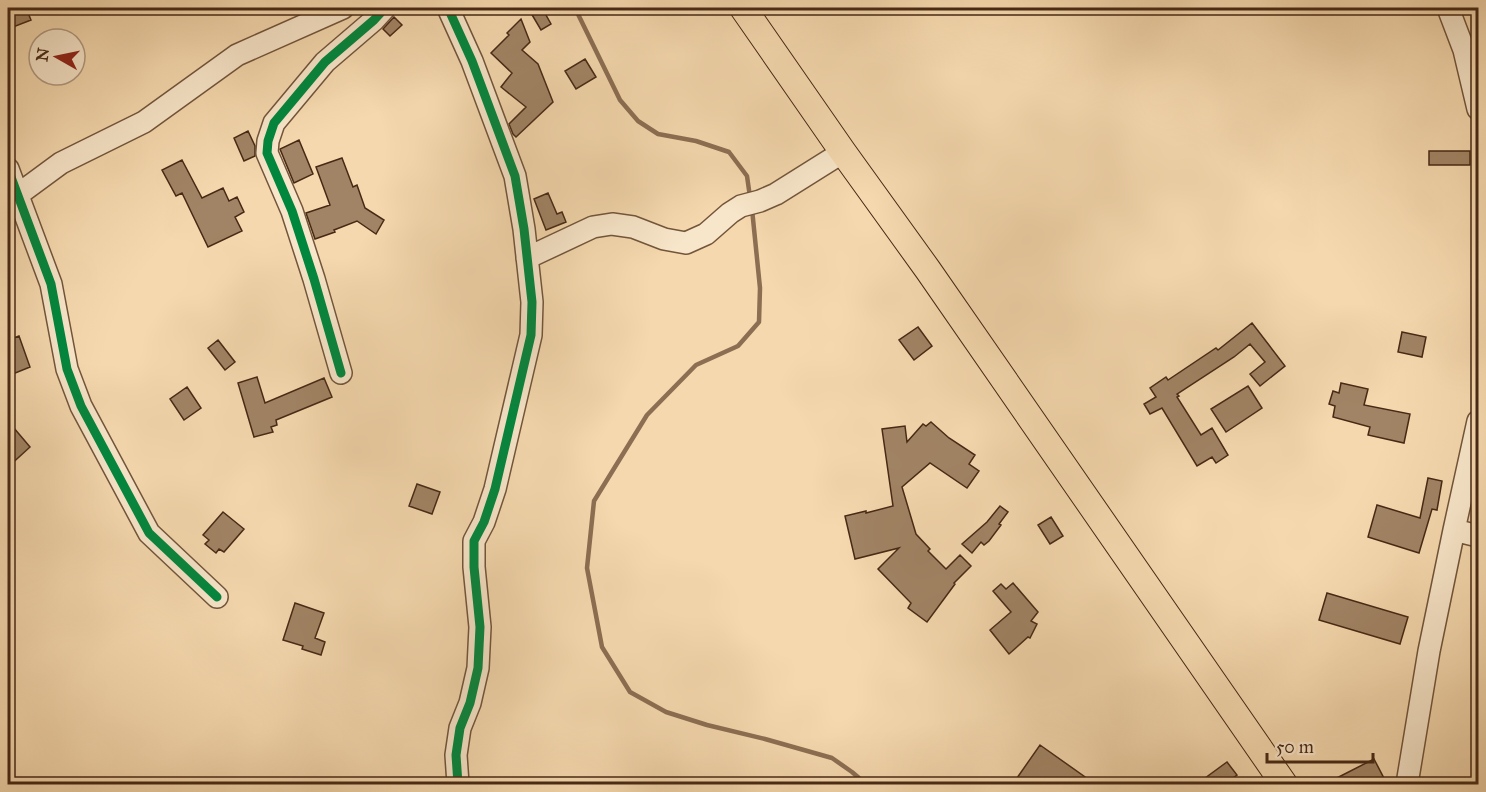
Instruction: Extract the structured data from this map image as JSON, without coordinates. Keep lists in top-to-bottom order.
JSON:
{
  "scale_bar": "50 m",
  "north": "left"
}
